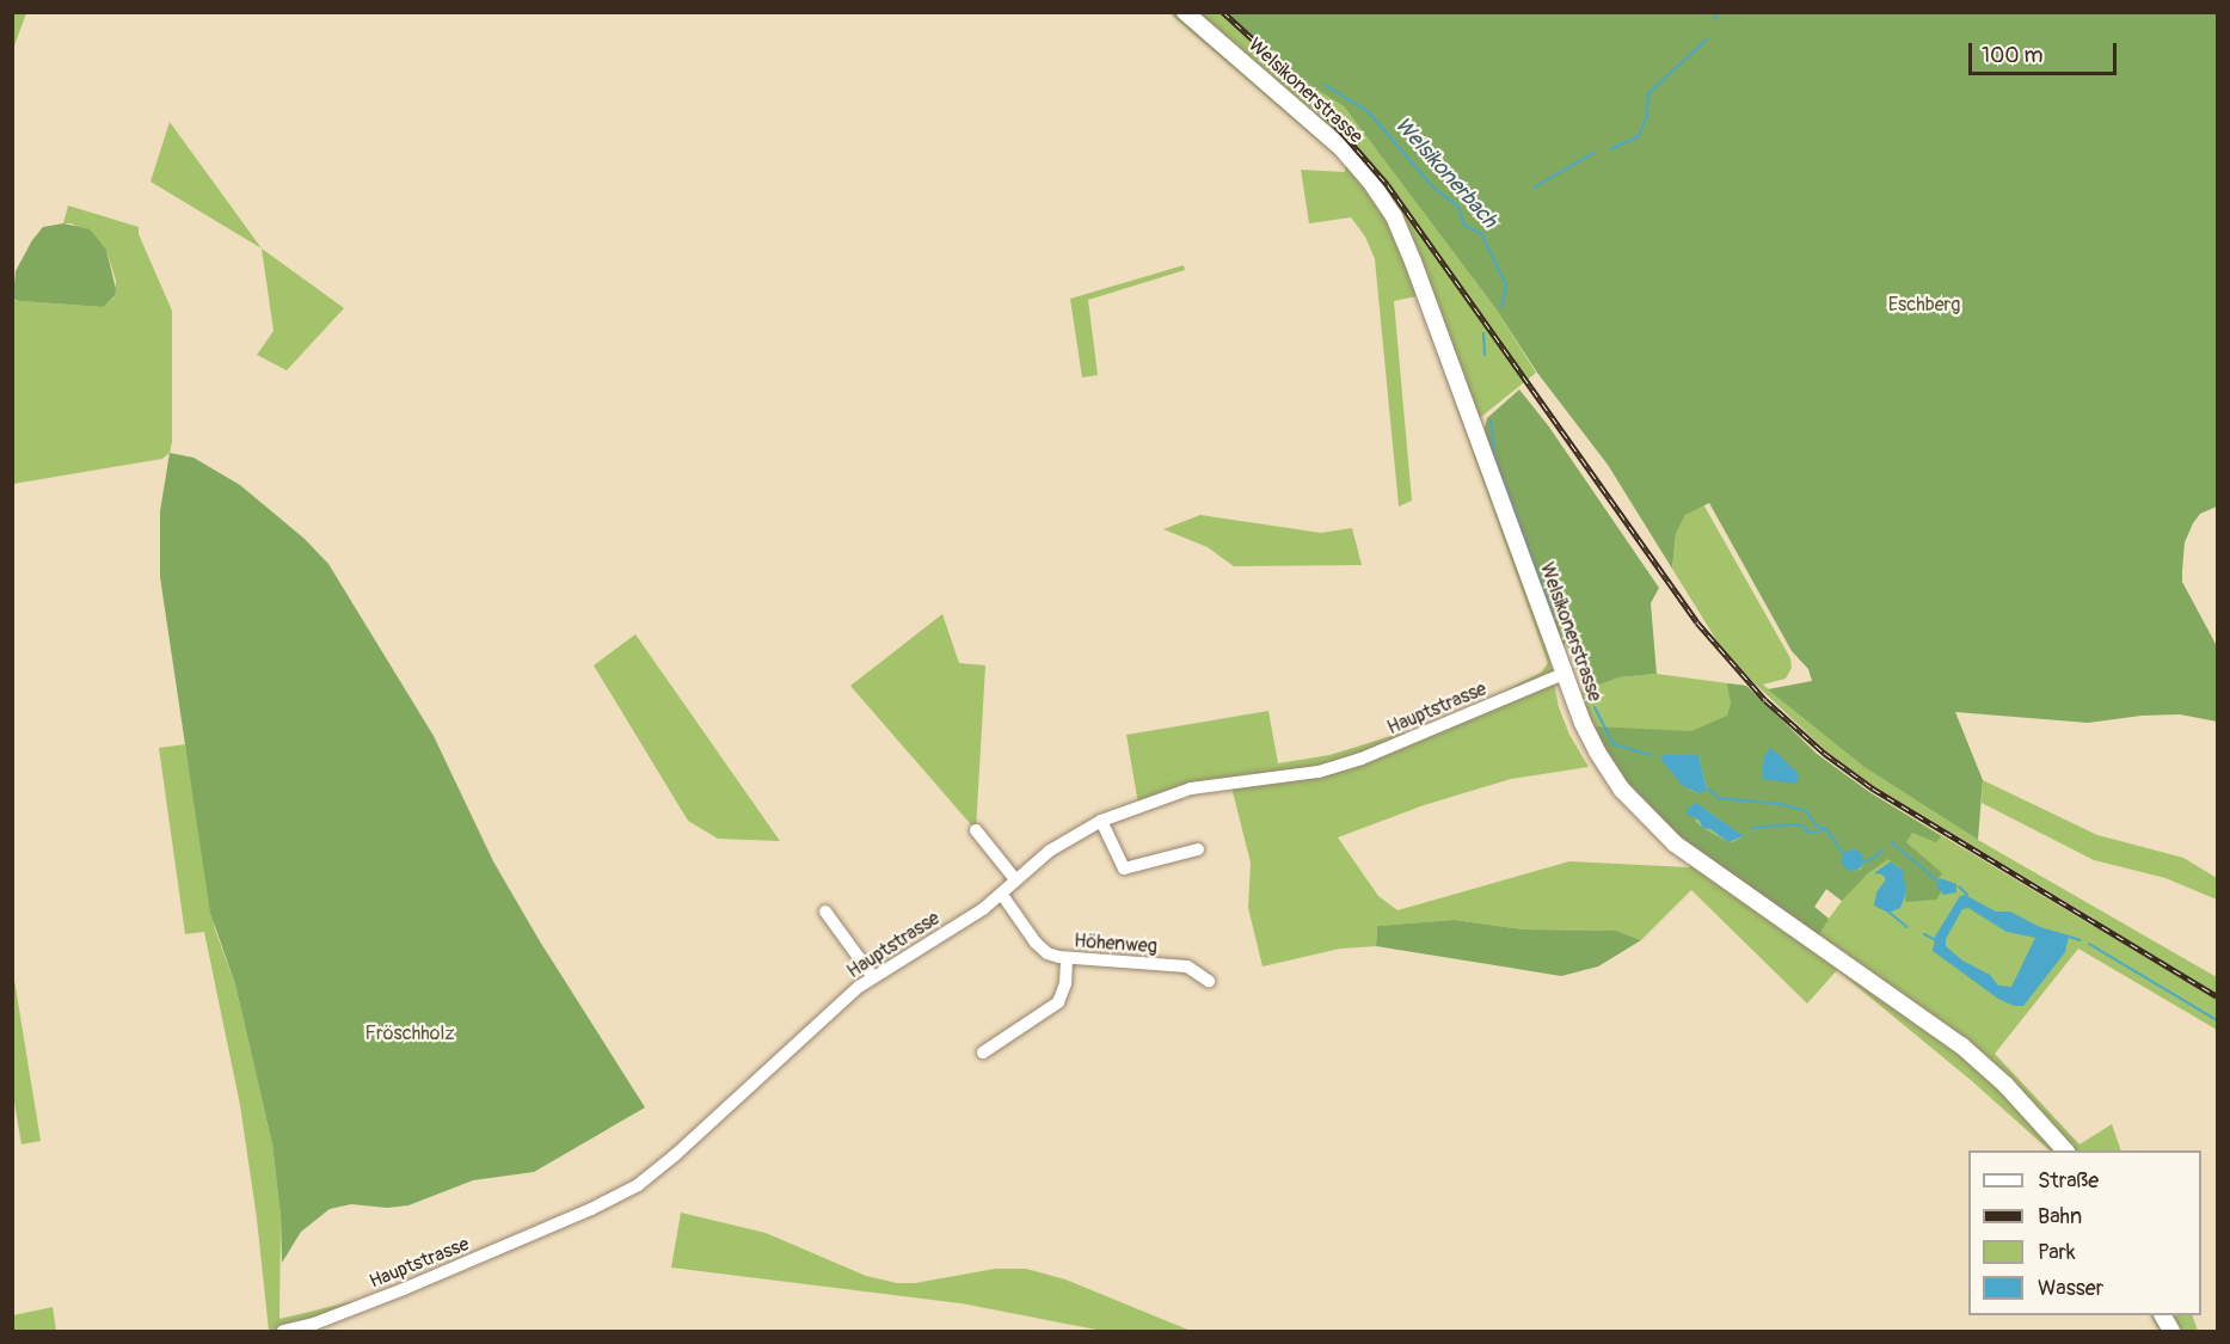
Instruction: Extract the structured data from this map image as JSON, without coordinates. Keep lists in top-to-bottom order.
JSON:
{
  "streets": {
    "main road": ["Welsikonerstrasse"],
    "street": ["Hauptstrasse", "Höhenweg"]
  },
  "crossings": [
    ["Welsikonerstrasse", "Hauptstrasse"],
    ["Hauptstrasse", "Höhenweg"]
  ],
  "water": ["Welsikonerbach"],
  "parks": ["Eschberg", "Fröschholz"],
  "legend": [
    "Straße",
    "Bahn",
    "Park",
    "Wasser"
  ],
  "scale_bar": "100 m"
}
